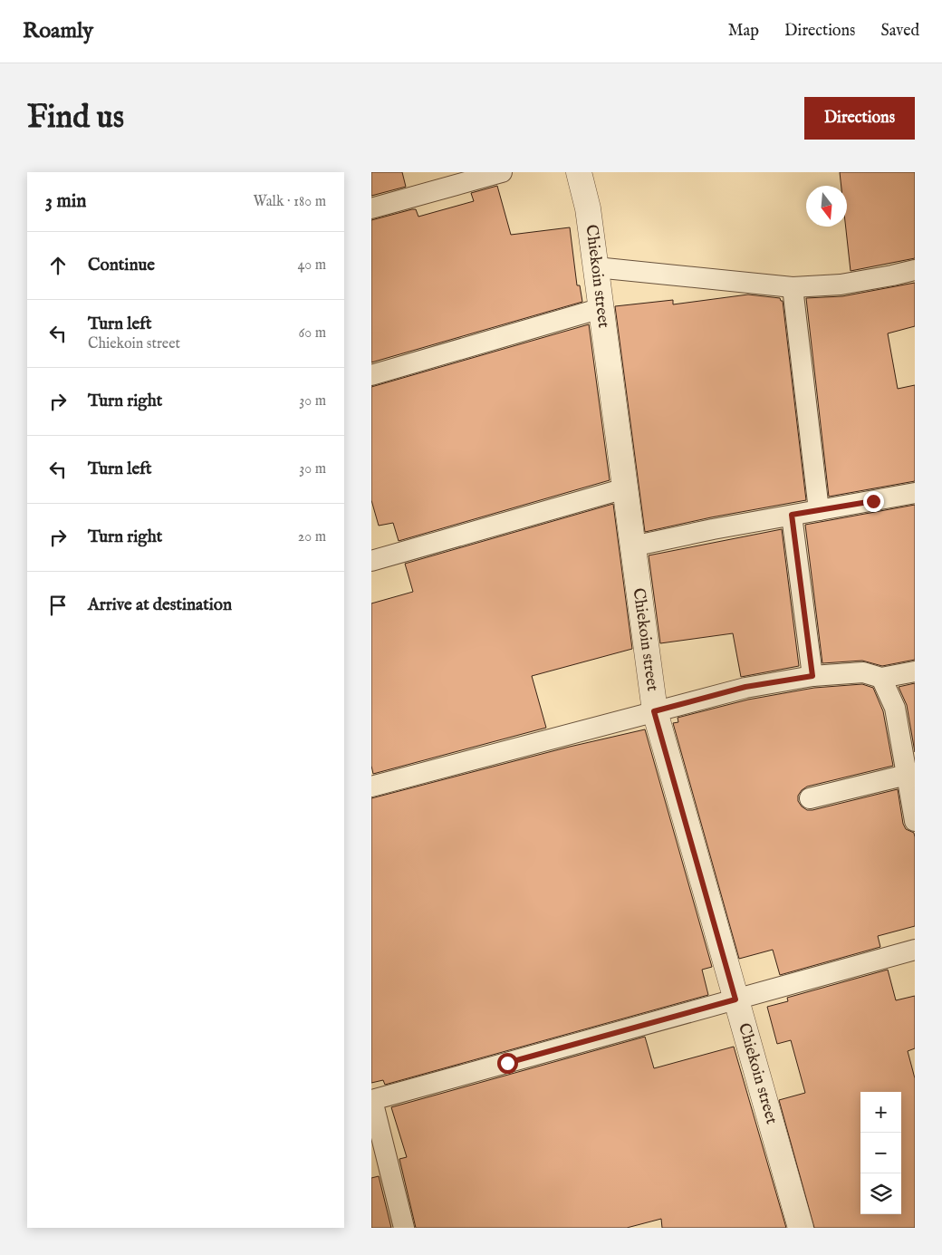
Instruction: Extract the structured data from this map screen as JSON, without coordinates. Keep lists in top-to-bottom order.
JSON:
{
  "streets": {
    "street": ["Chiekoin street"]
  },
  "north": "bottom",
  "page": {
    "header": "Roamly",
    "nav": ["Map", "Directions", "Saved"],
    "buttons": "Directions",
    "title": "Find us",
    "heading": ["3 min", "Walk · 180 m"],
    "list": [
      ["Continue", "40 m"],
      ["Turn left", "Chiekoin street", "60 m"],
      ["Turn right", "30 m"],
      ["Turn left", "30 m"],
      ["Turn right", "20 m"],
      "Arrive at destination"
    ],
    "map_buttons": ["+", "−"]
  }
}
